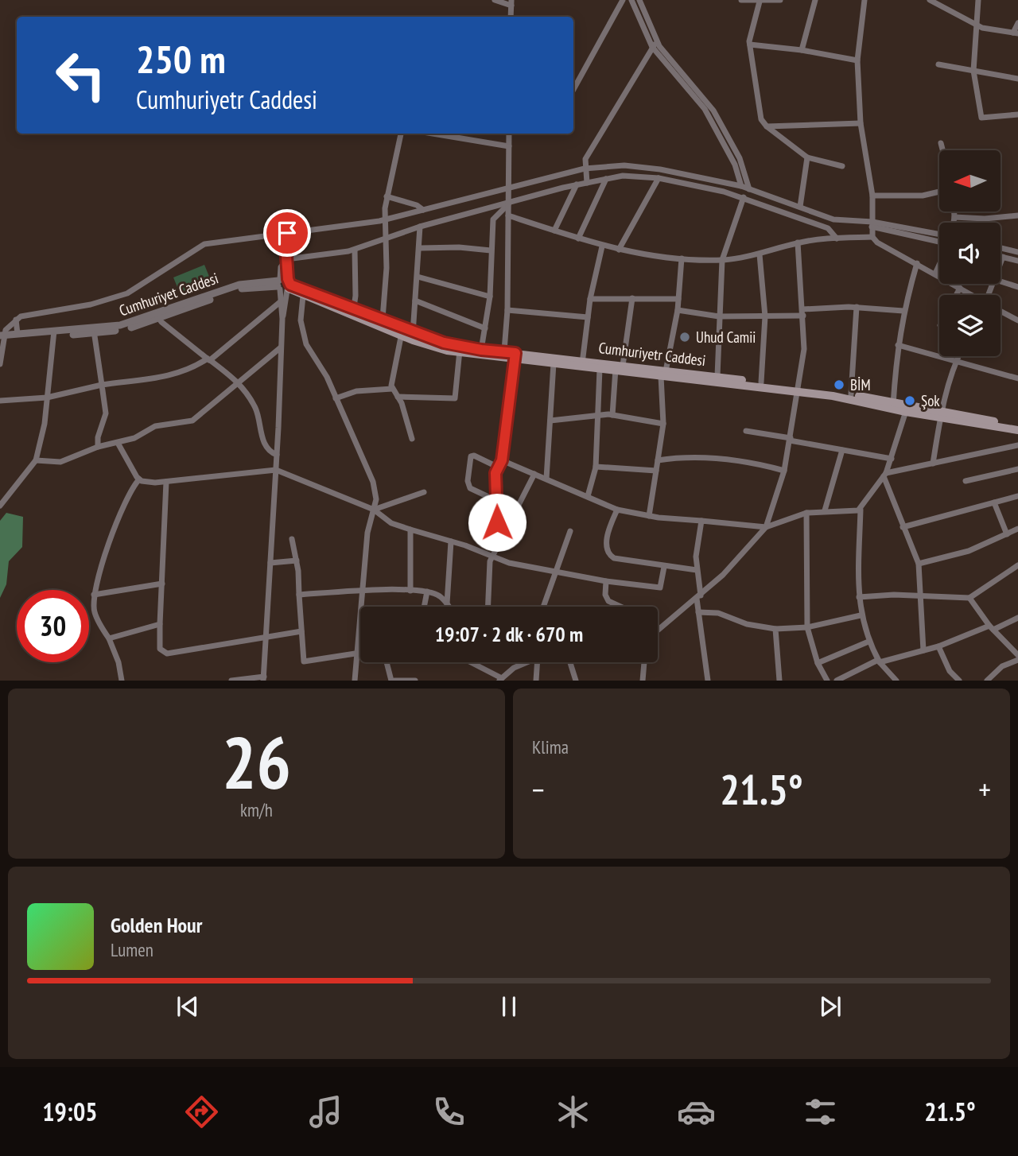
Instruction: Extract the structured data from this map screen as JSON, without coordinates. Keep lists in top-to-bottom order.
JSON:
{
  "streets": {
    "main road": ["Cumhuriyetr Caddesi"],
    "street": ["Cumhuriyet Caddesi"]
  },
  "places": ["Uhud Camii", "BİM", "Şok"],
  "north": "left",
  "page": {
    "turn": ["250 m", "Cumhuriyetr Caddesi"],
    "limit": "30",
    "trip": "19:07 · 2 dk · 670 m",
    "tile": [
      ["26", "km/h"],
      "Klima"
    ],
    "heat": ["−", "21.5°", "+"],
    "song": ["Golden Hour", "Lumen"],
    "tabs": ["19:05", "21.5°"]
  }
}
